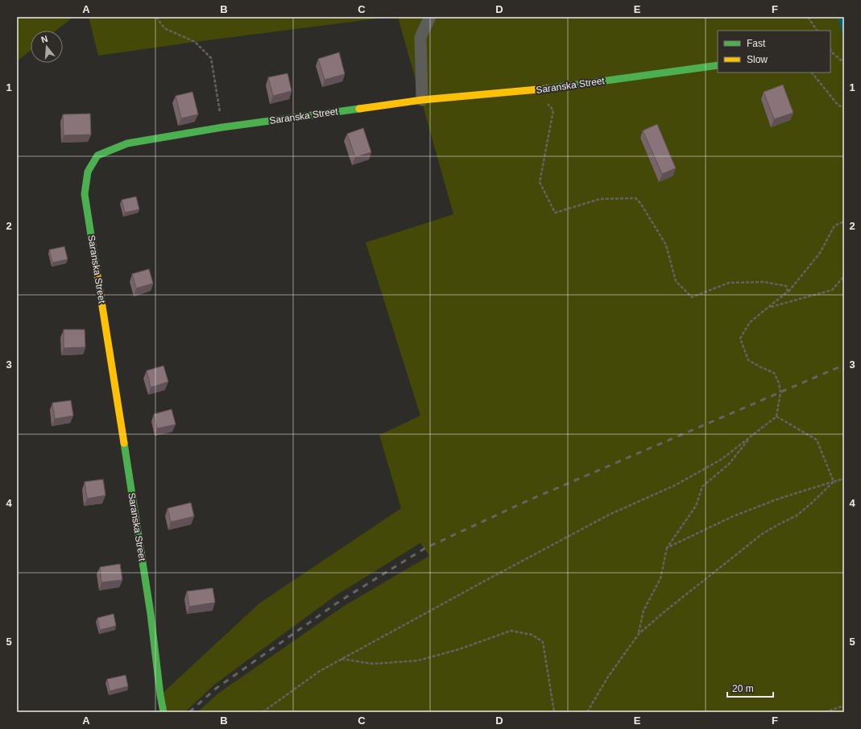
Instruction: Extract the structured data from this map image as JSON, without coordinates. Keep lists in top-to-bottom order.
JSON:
{
  "streets": {
    "street": ["Saranska Street"]
  },
  "legend": ["Fast", "Slow"],
  "scale_bar": "20 m",
  "north": "top",
  "grid": {
    "columns": [
      "A",
      "B",
      "C",
      "D",
      "E",
      "F"
    ],
    "rows": [
      "1",
      "2",
      "3",
      "4",
      "5"
    ]
  }
}
